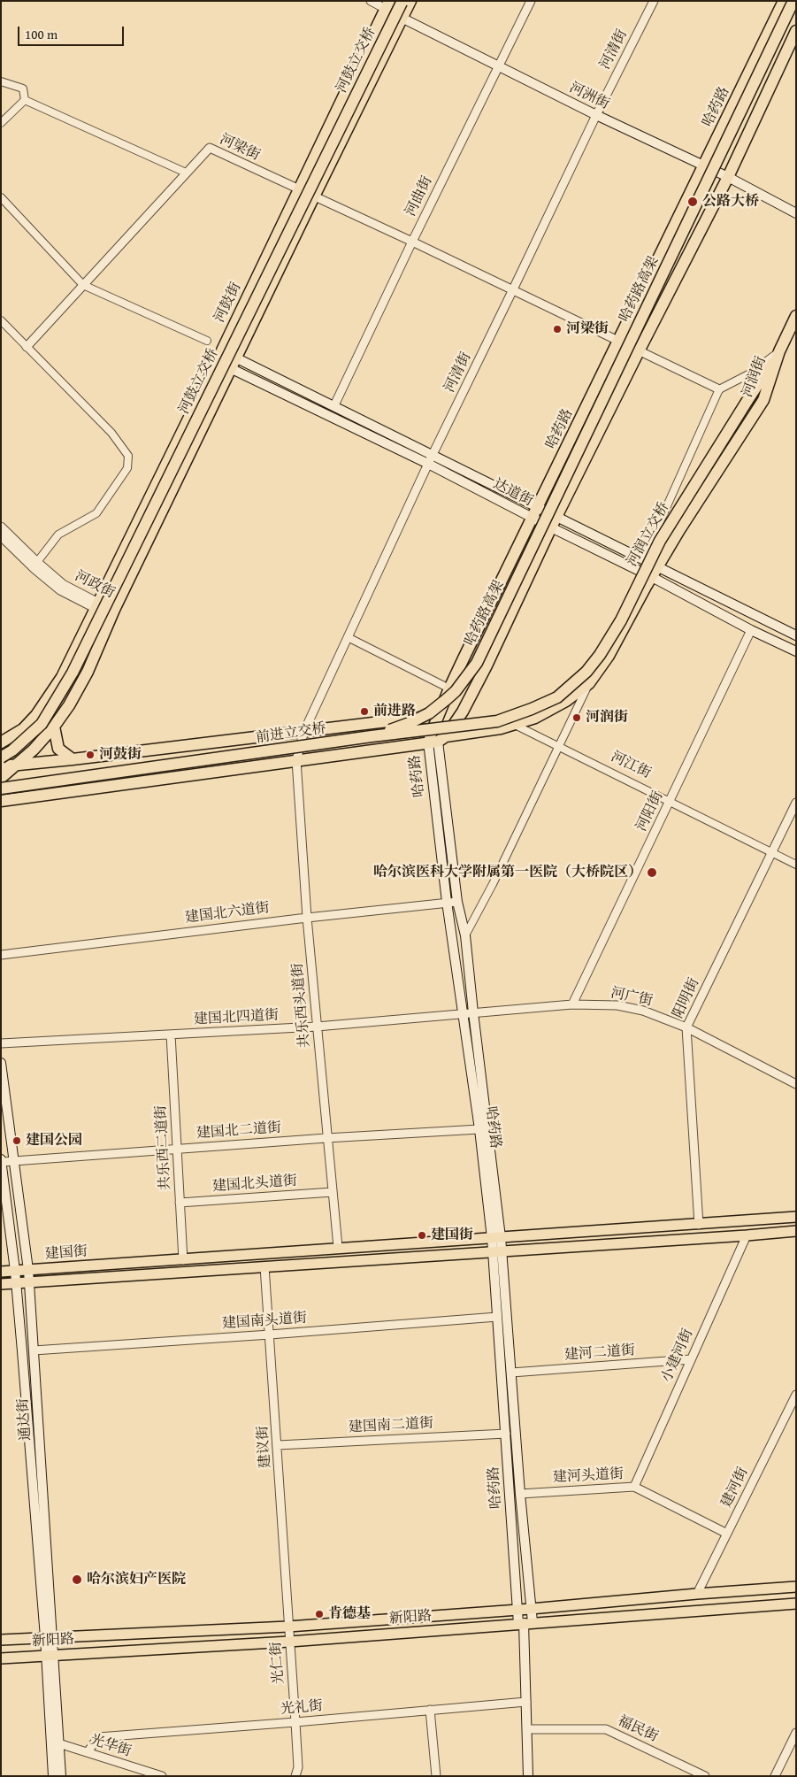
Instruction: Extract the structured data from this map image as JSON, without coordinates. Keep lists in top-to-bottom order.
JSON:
{
  "streets": {
    "highway": [
      "河鼓立交桥",
      "哈药路",
      "哈药路高架",
      "河鼓街",
      "河润街",
      "河润立交桥",
      "前进立交桥"
    ],
    "main road": [
      "河洲街",
      "达道街",
      "建国街",
      "通达街",
      "新阳路"
    ],
    "street": [
      "河清街",
      "河梁街",
      "河曲街",
      "河政街",
      "河江街",
      "河阳街",
      "建国北六道街",
      "河广街",
      "阳明街",
      "共乐西头道街",
      "建国北四道街",
      "建国北二道街",
      "共乐西二道街",
      "建国北头道街",
      "建国南头道街",
      "建河二道街",
      "小建河街",
      "建国南二道街",
      "建议街",
      "建河头道街",
      "建河街",
      "光仁街",
      "光礼街",
      "福民街",
      "光华街"
    ]
  },
  "crossings": [
    ["河清街", "河洲街"],
    ["河清街", "河梁街"],
    ["河清街", "达道街"],
    ["河清街", "共乐西头道街"],
    ["河洲街", "哈药路"],
    ["河洲街", "河曲街"],
    ["河洲街", "河鼓街"],
    ["哈药路", "河梁街"],
    ["哈药路", "河润街"],
    ["哈药路", "达道街"],
    ["哈药路", "建国北六道街"],
    ["哈药路", "河广街"],
    ["哈药路", "建国北四道街"],
    ["哈药路", "建国北二道街"],
    ["哈药路", "建国街"],
    ["哈药路", "建国南头道街"],
    ["哈药路", "建河二道街"],
    ["哈药路", "建国南二道街"],
    ["哈药路", "建河头道街"],
    ["哈药路", "新阳路"],
    ["哈药路", "光礼街"],
    ["哈药路", "福民街"],
    ["河梁街", "河曲街"],
    ["河梁街", "河鼓街"],
    ["河梁街", "河润街"],
    ["河曲街", "达道街"],
    ["哈药路高架", "前进立交桥"],
    ["河鼓街", "达道街"],
    ["河鼓街", "河政街"],
    ["河润街", "达道街"],
    ["河润街", "河润立交桥"],
    ["河润街", "河江街"],
    ["达道街", "河阳街"],
    ["河润立交桥", "前进立交桥"],
    ["河江街", "河阳街"],
    ["河江街", "阳明街"],
    ["河阳街", "河广街"],
    ["建国北六道街", "共乐西头道街"],
    ["河广街", "阳明街"],
    ["河广街", "建国北四道街"],
    ["阳明街", "建国街"],
    ["共乐西头道街", "建国北四道街"],
    ["共乐西头道街", "建国北二道街"],
    ["共乐西头道街", "建国北头道街"],
    ["共乐西头道街", "建国街"],
    ["建国北四道街", "共乐西二道街"],
    ["建国北二道街", "共乐西二道街"],
    ["建国北二道街", "通达街"],
    ["共乐西二道街", "建国北头道街"],
    ["共乐西二道街", "建国街"],
    ["建国街", "小建河街"],
    ["建国街", "通达街"],
    ["建国街", "建议街"],
    ["建国南头道街", "通达街"],
    ["建国南头道街", "建议街"],
    ["建河二道街", "小建河街"],
    ["小建河街", "建河头道街"],
    ["通达街", "新阳路"],
    ["通达街", "光华街"],
    ["建国南二道街", "建议街"],
    ["建议街", "新阳路"],
    ["建议街", "光仁街"],
    ["建河头道街", "建河街"],
    ["建河街", "新阳路"],
    ["新阳路", "光仁街"],
    ["光仁街", "光礼街"],
    ["光礼街", "光华街"]
  ],
  "places": [
    "公路大桥",
    "河梁街",
    "前进路",
    "河润街",
    "河鼓街",
    "哈尔滨医科大学附属第一医院（大桥院区）",
    "建国公园",
    "建国街",
    "哈尔滨妇产医院",
    "肯德基"
  ],
  "scale_bar": "100 m"
}
